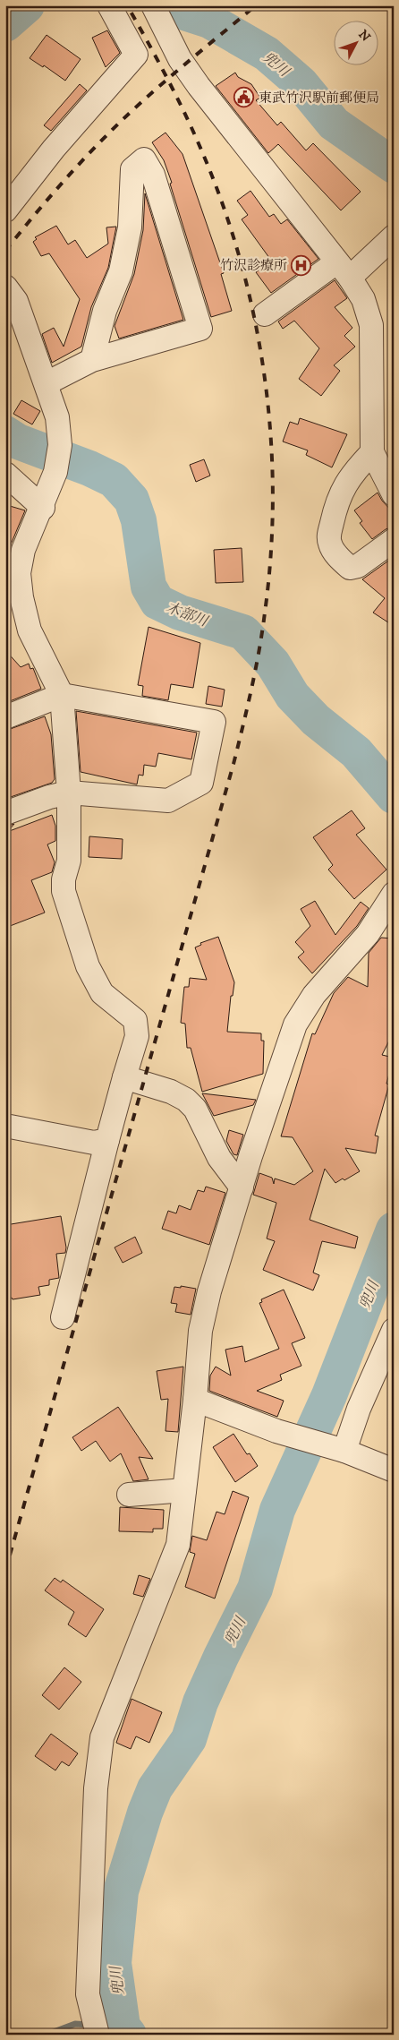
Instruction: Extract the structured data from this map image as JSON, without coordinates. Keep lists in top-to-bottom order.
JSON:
{
  "water": ["兜川", "木部川"],
  "places": {
    "public building": ["東武竹沢駅前郵便局"],
    "hospital": ["竹沢診療所"]
  },
  "north": "top right"
}
